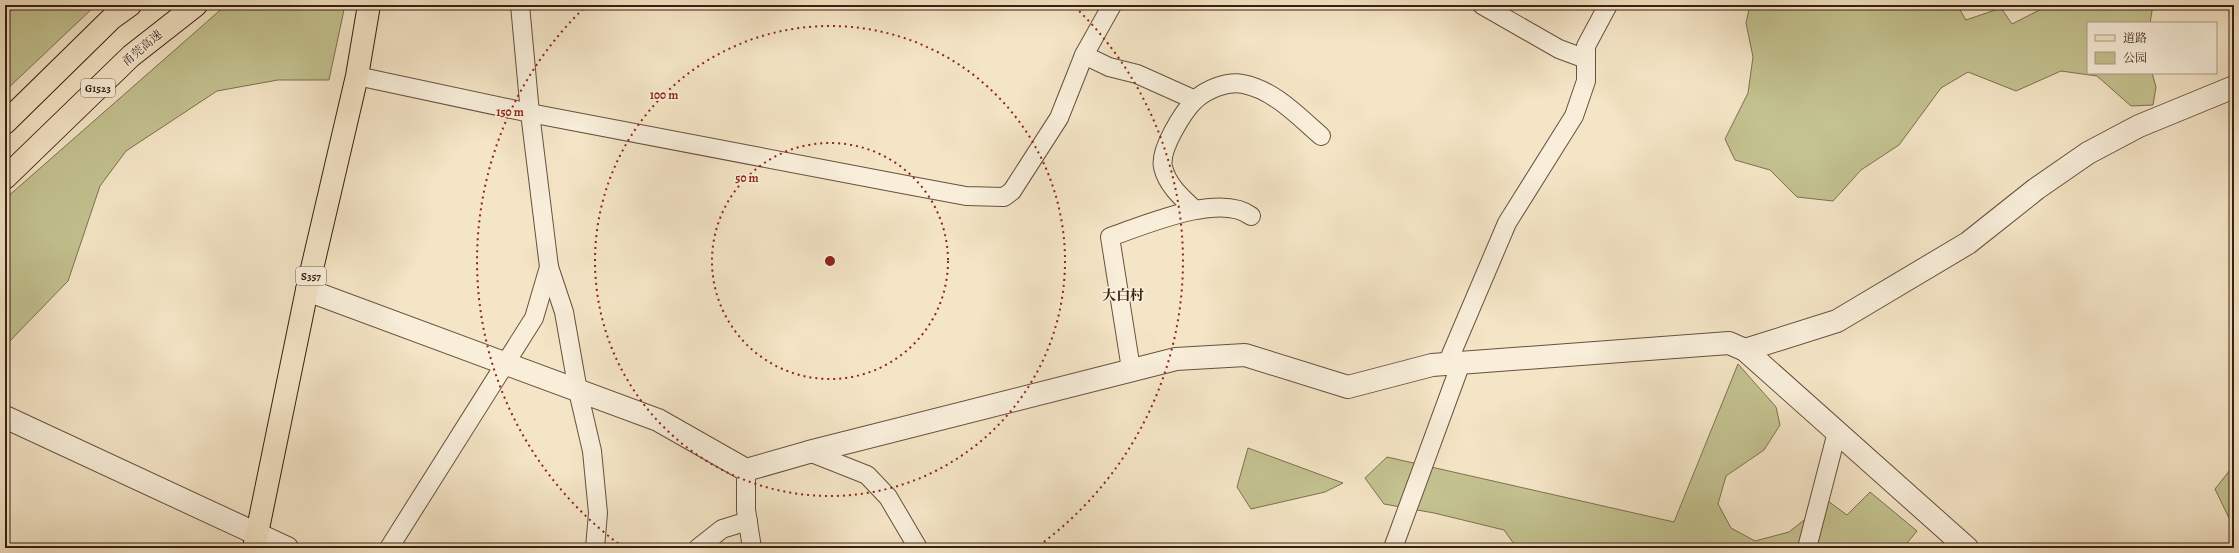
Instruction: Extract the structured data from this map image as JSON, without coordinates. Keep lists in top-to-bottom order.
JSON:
{
  "streets": {
    "main road": ["甬莞高速", "G1523", "S357"]
  },
  "districts": ["大白村"],
  "legend": ["道路", "公园"],
  "rings": ["100 m", "150 m", "50 m"]
}
